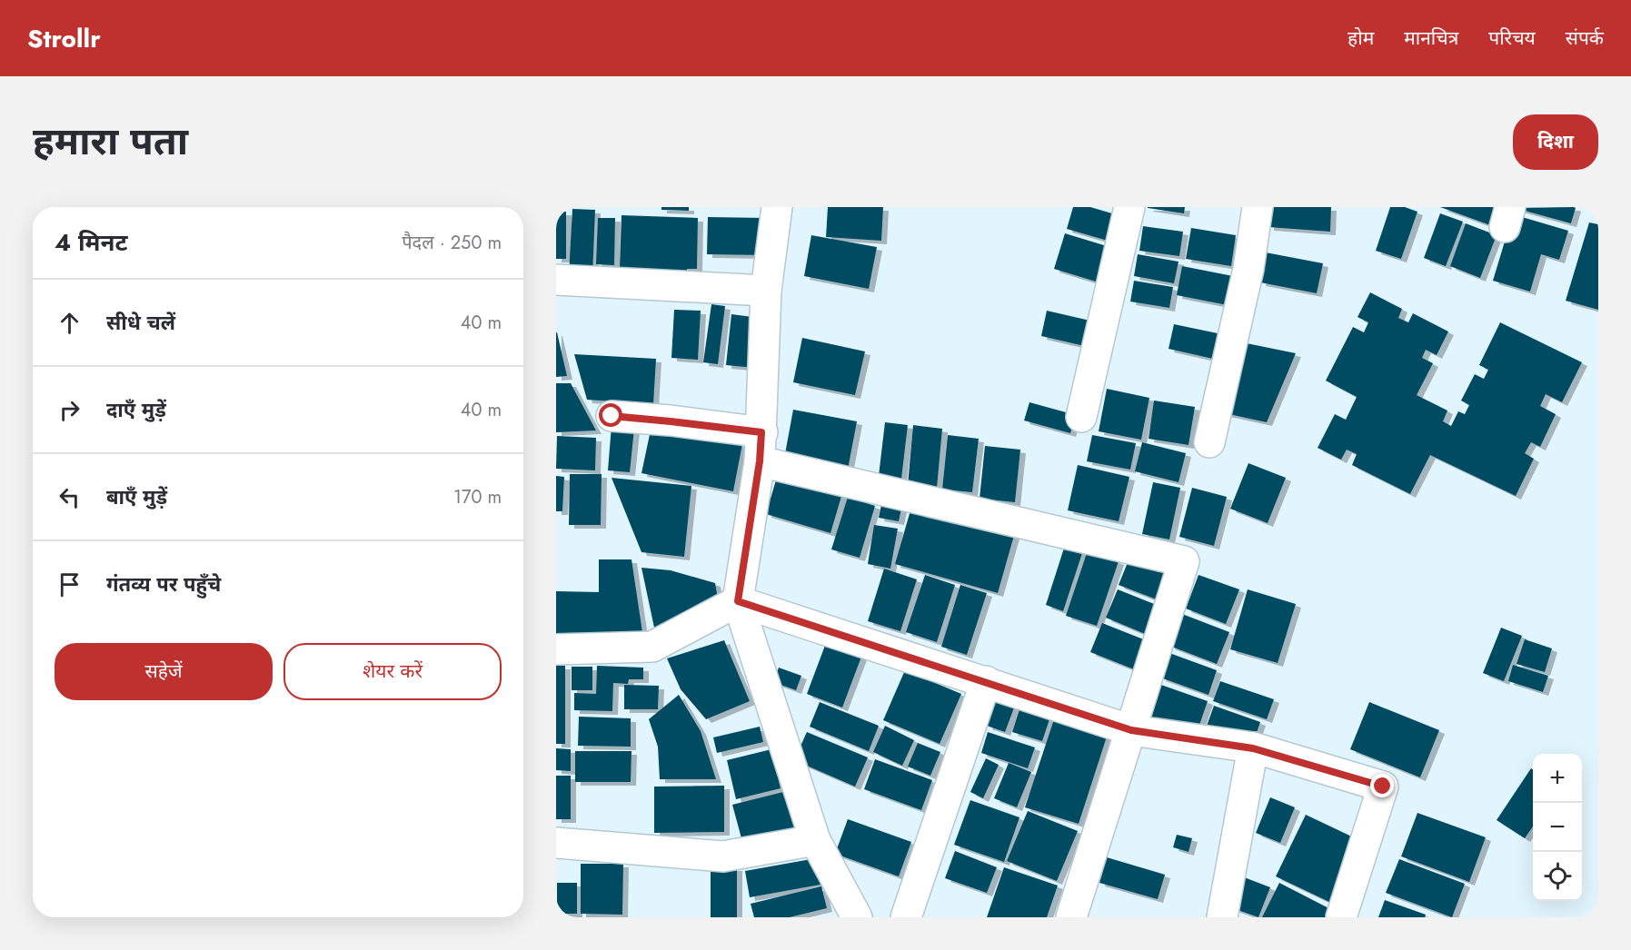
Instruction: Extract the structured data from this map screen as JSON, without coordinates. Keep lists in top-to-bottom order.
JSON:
{
  "page": {
    "header": "Strollr",
    "nav": [
      "होम",
      "मानचित्र",
      "परिचय",
      "संपर्क"
    ],
    "title": "हमारा पता",
    "buttons": [
      "दिशा",
      ["सहेजें", "शेयर करें"]
    ],
    "heading": ["4 मिनट", "पैदल · 250 m"],
    "list": [
      ["सीधे चलें", "40 m"],
      ["दाएँ मुड़ें", "40 m"],
      ["बाएँ मुड़ें", "170 m"],
      "गंतव्य पर पहुँचे"
    ],
    "map_buttons": ["+", "−"]
  }
}
